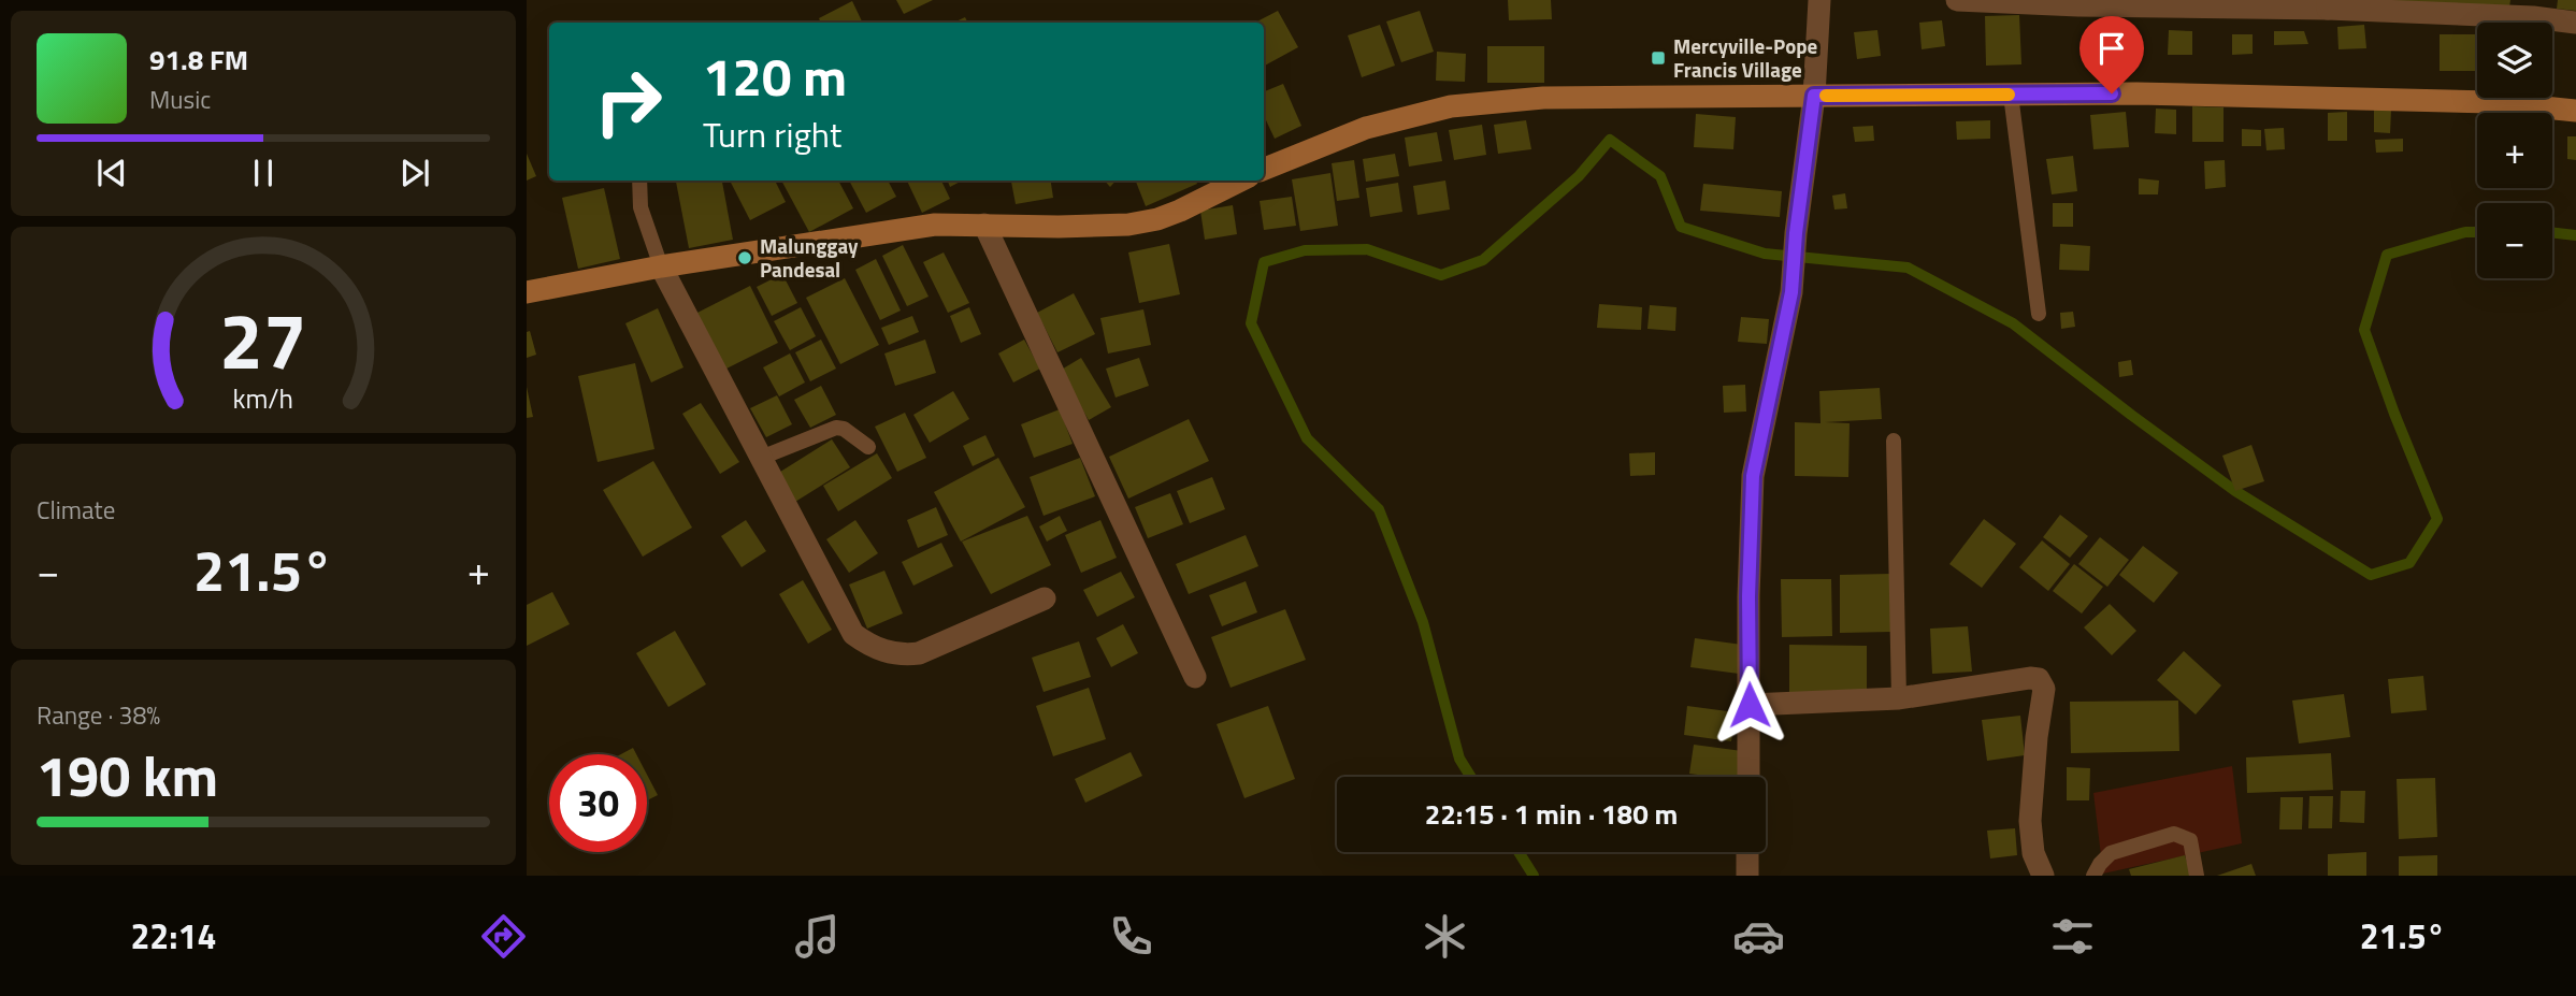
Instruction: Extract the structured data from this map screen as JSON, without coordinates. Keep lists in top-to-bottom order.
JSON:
{
  "places": {
    "transit": ["Mercyville-Pope Francis Village"],
    "other": ["Malunggay Pandesal"]
  },
  "page": {
    "map_buttons": ["+", "−"],
    "turn": ["120 m", "Turn right"],
    "song": ["91.8 FM", "Music"],
    "tile": [
      "Climate",
      ["Range · 38%", "190 km"]
    ],
    "heat": ["−", "21.5°", "+"],
    "limit": "30",
    "trip": "22:15 · 1 min · 180 m",
    "tabs": ["22:14", "21.5°"],
    "gauge": ["27", "km/h"]
  }
}
